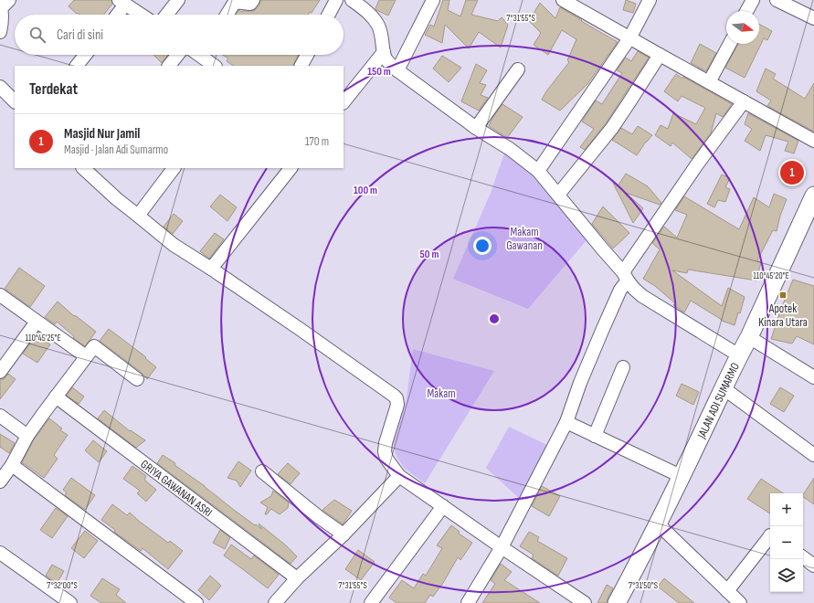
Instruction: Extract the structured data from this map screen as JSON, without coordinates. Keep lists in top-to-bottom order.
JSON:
{
  "streets": {
    "main road": ["JALAN ADI SUMARMO"],
    "street": ["GRIYA GAWANAN ASRI"]
  },
  "parks": ["Makam Gawanan", "Makam"],
  "places": {
    "transit": ["Apotek Kinara Utara"]
  },
  "north": "right",
  "page": {
    "search": "Cari di sini",
    "heading": "Terdekat",
    "list": [
      {
        "mark": "1",
        "name": "Masjid Nur Jamil",
        "note": "Masjid · Jalan Adi Sumarmo",
        "value": "170 m"
      }
    ],
    "pins": "1",
    "map_buttons": ["+", "−"]
  },
  "coordinates": [
    "7°31'55\"S",
    "110°45'20\"E",
    "110°45'25\"E",
    "7°32'00\"S",
    "7°31'50\"S"
  ],
  "rings": ["150 m", "100 m", "50 m"]
}
